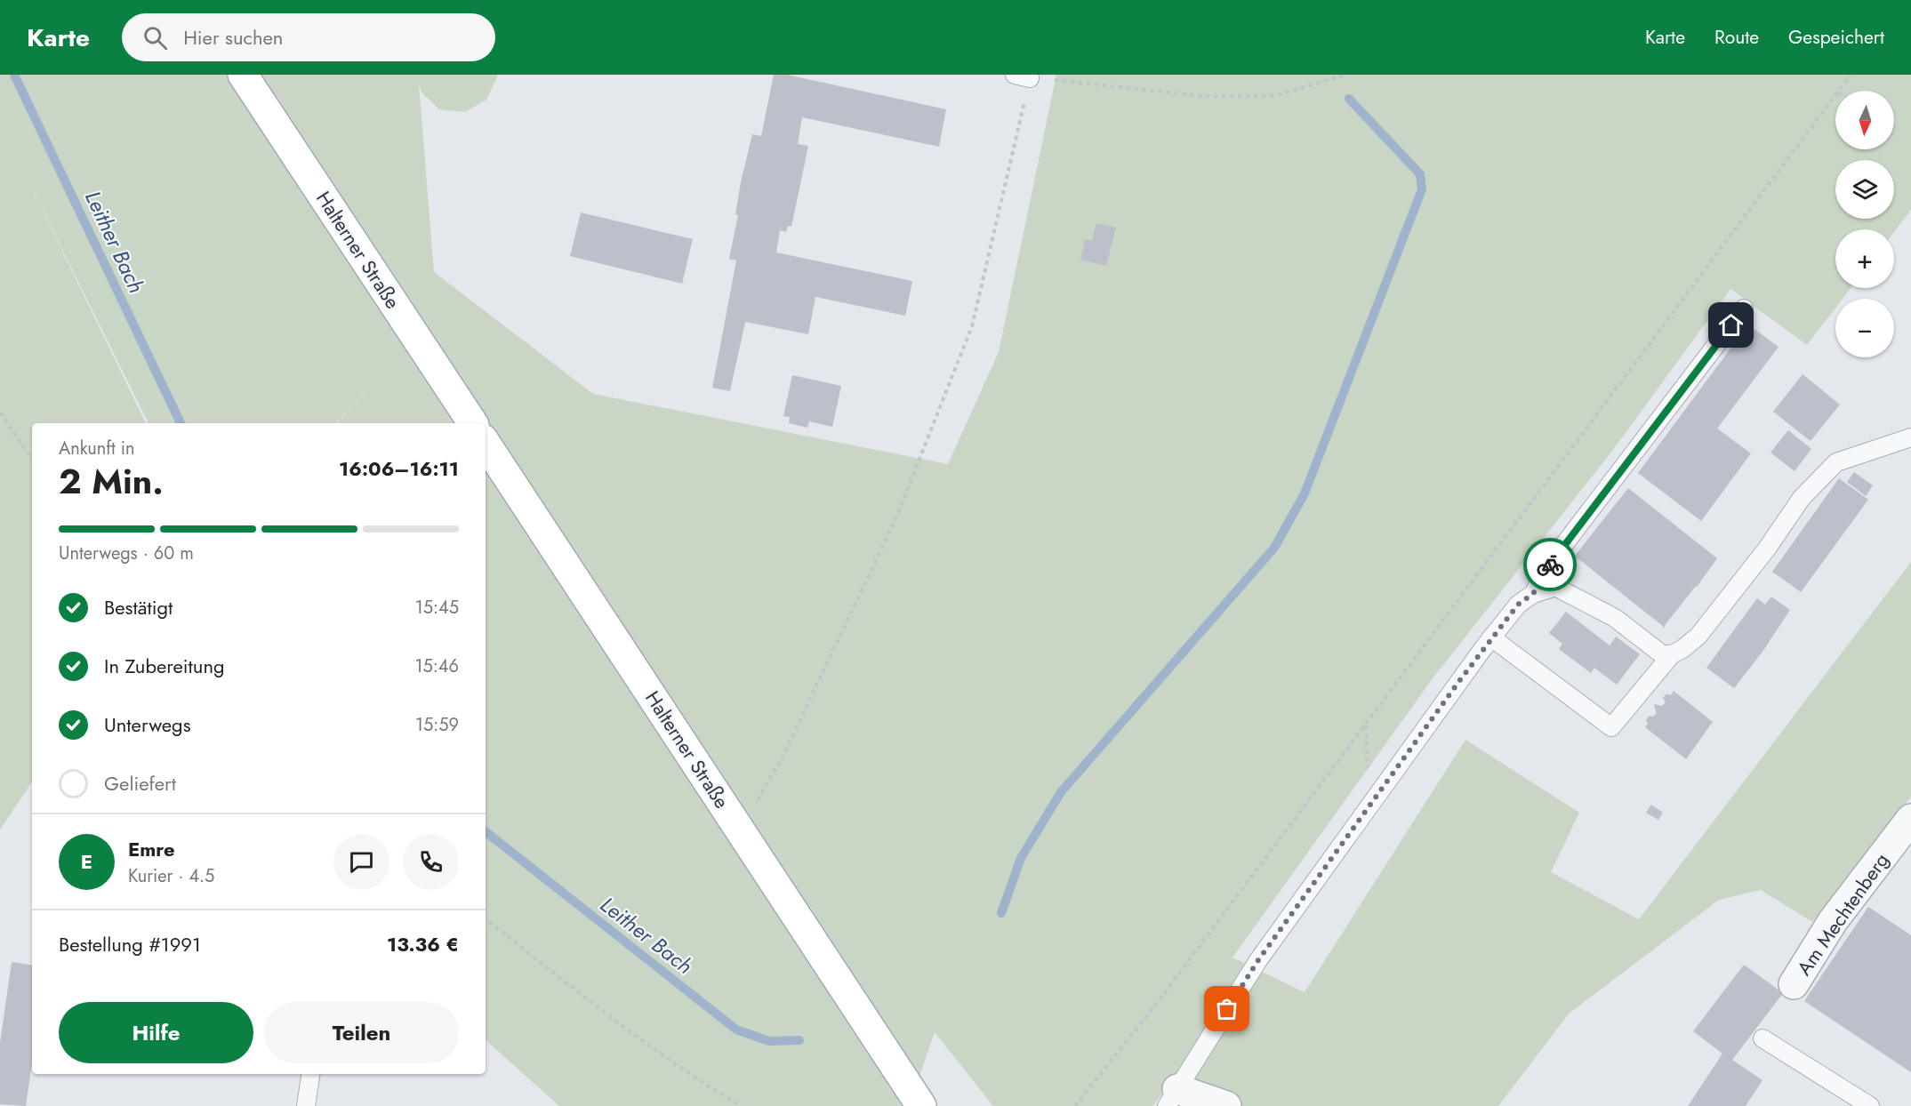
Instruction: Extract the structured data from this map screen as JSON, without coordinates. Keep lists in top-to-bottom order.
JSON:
{
  "streets": {
    "main road": ["Halterner Straße"],
    "street": ["Am Mechtenberg"]
  },
  "water": ["Leither Bach"],
  "north": "bottom",
  "page": {
    "header": "Karte",
    "search": "Hier suchen",
    "nav": ["Karte", "Route", "Gespeichert"],
    "map_buttons": ["+", "−"],
    "heading": ["2 Min.", "Ankunft in", "16:06–16:11"],
    "panel": [
      "Emre",
      "Kurier · 4.5",
      "Bestellung #1991",
      "13.36 €"
    ],
    "bar": "Unterwegs · 60 m",
    "list": [
      ["Bestätigt", "15:45"],
      ["In Zubereitung", "15:46"],
      ["Unterwegs", "15:59"],
      "Geliefert"
    ],
    "round": "E",
    "buttons": ["Hilfe", "Teilen"]
  }
}
